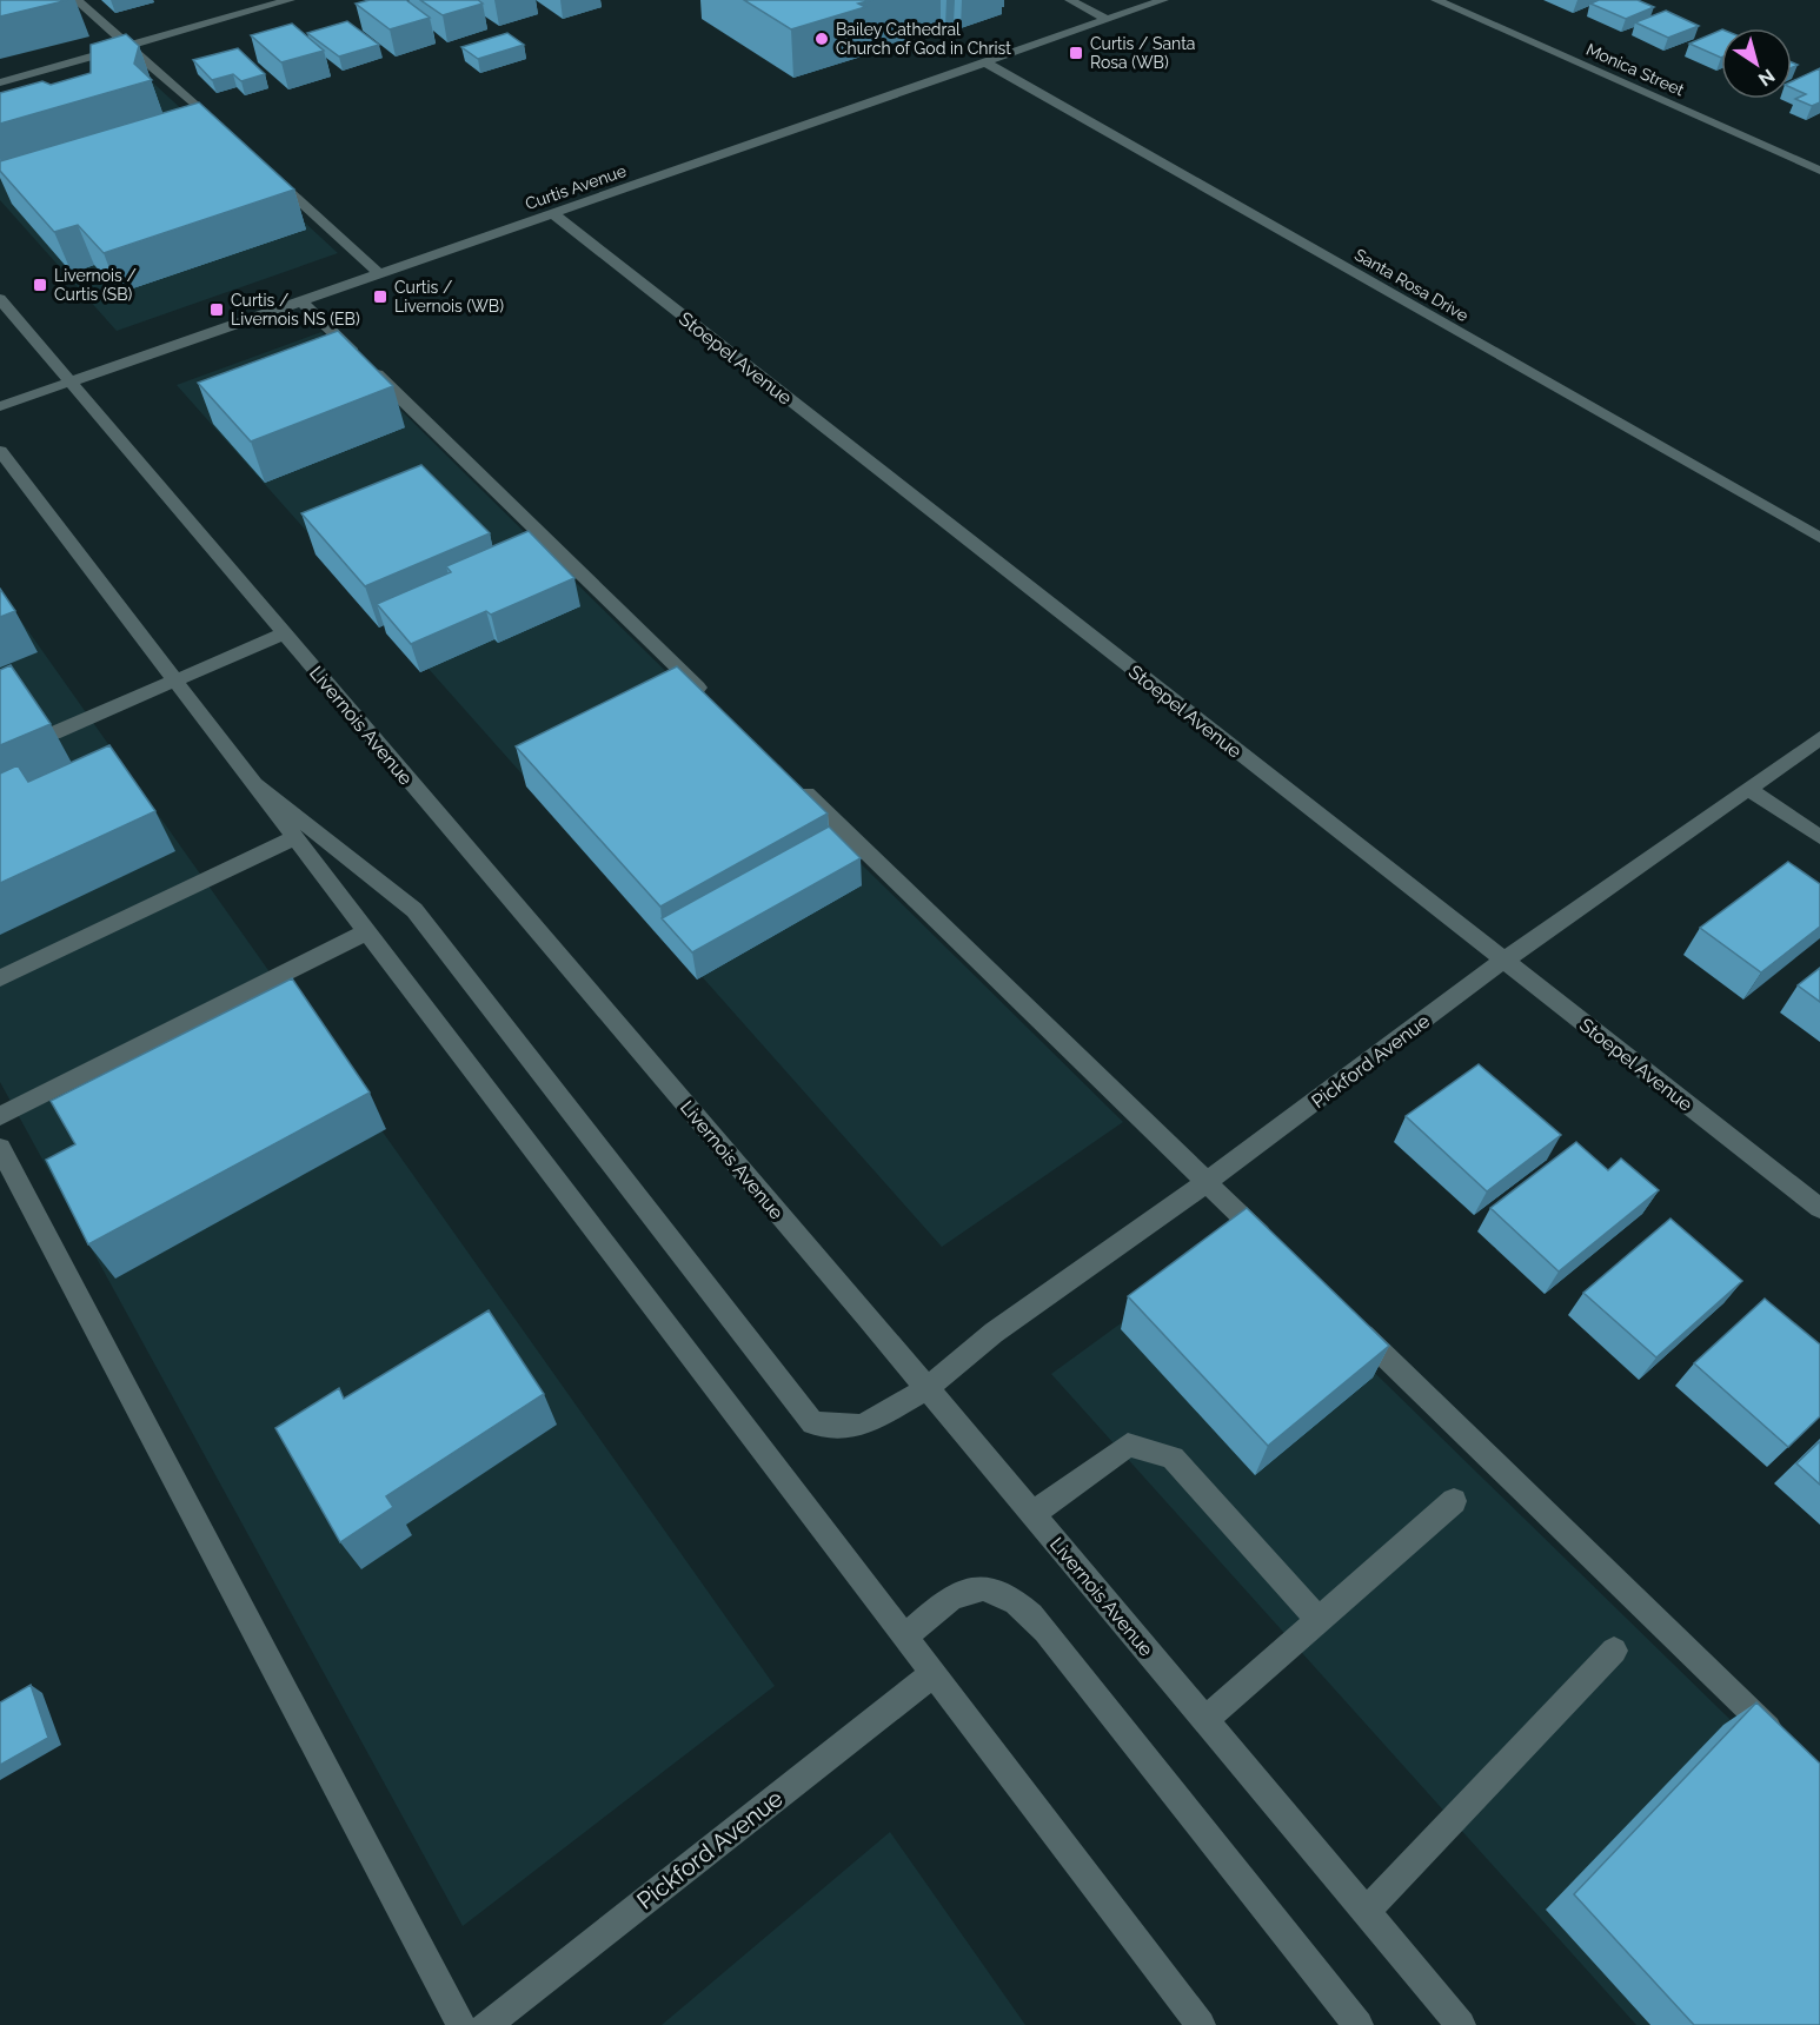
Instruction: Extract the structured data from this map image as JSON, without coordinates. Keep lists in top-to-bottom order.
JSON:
{
  "streets": {
    "street": [
      "Monica Street",
      "Curtis Avenue",
      "Santa Rosa Drive",
      "Stoepel Avenue",
      "Livernois Avenue",
      "Pickford Avenue"
    ]
  },
  "crossings": [
    ["Curtis Avenue", "Santa Rosa Drive"],
    ["Curtis Avenue", "Stoepel Avenue"],
    ["Curtis Avenue", "Livernois Avenue"],
    ["Stoepel Avenue", "Pickford Avenue"],
    ["Livernois Avenue", "Pickford Avenue"]
  ],
  "places": {
    "other": ["Bailey Cathedral Church of God in Christ"],
    "transit": [
      "Curtis / Santa Rosa (WB)",
      "Livernois / Curtis (SB)",
      "Curtis / Livernois (WB)",
      "Curtis / Livernois NS (EB)"
    ]
  },
  "north": "bottom right"
}
